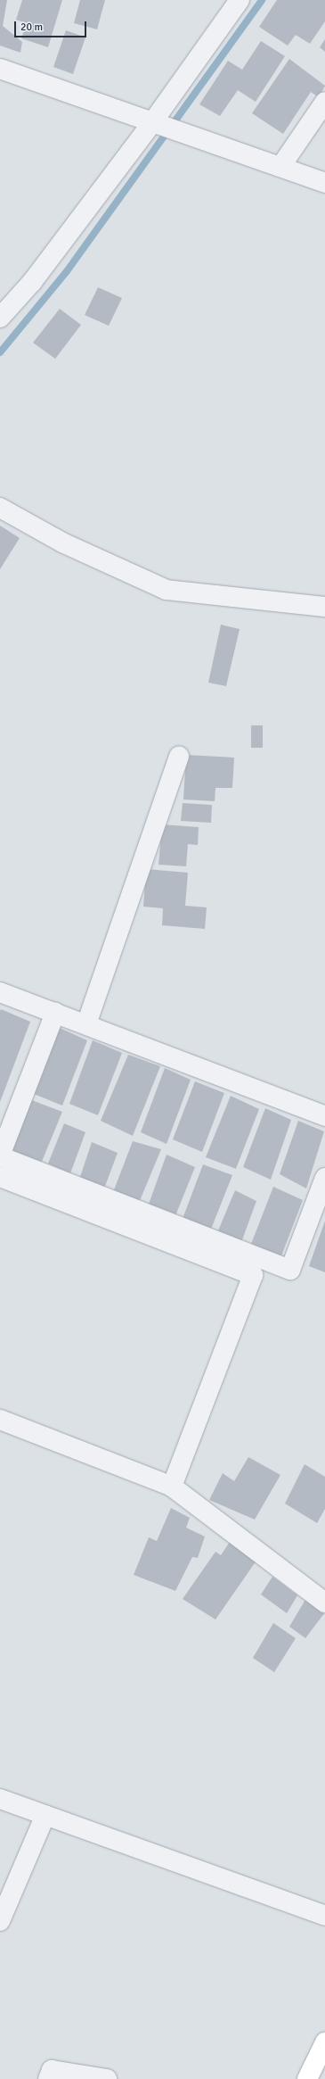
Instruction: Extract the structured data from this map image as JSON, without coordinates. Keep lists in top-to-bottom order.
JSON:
{
  "scale_bar": "20 m"
}
